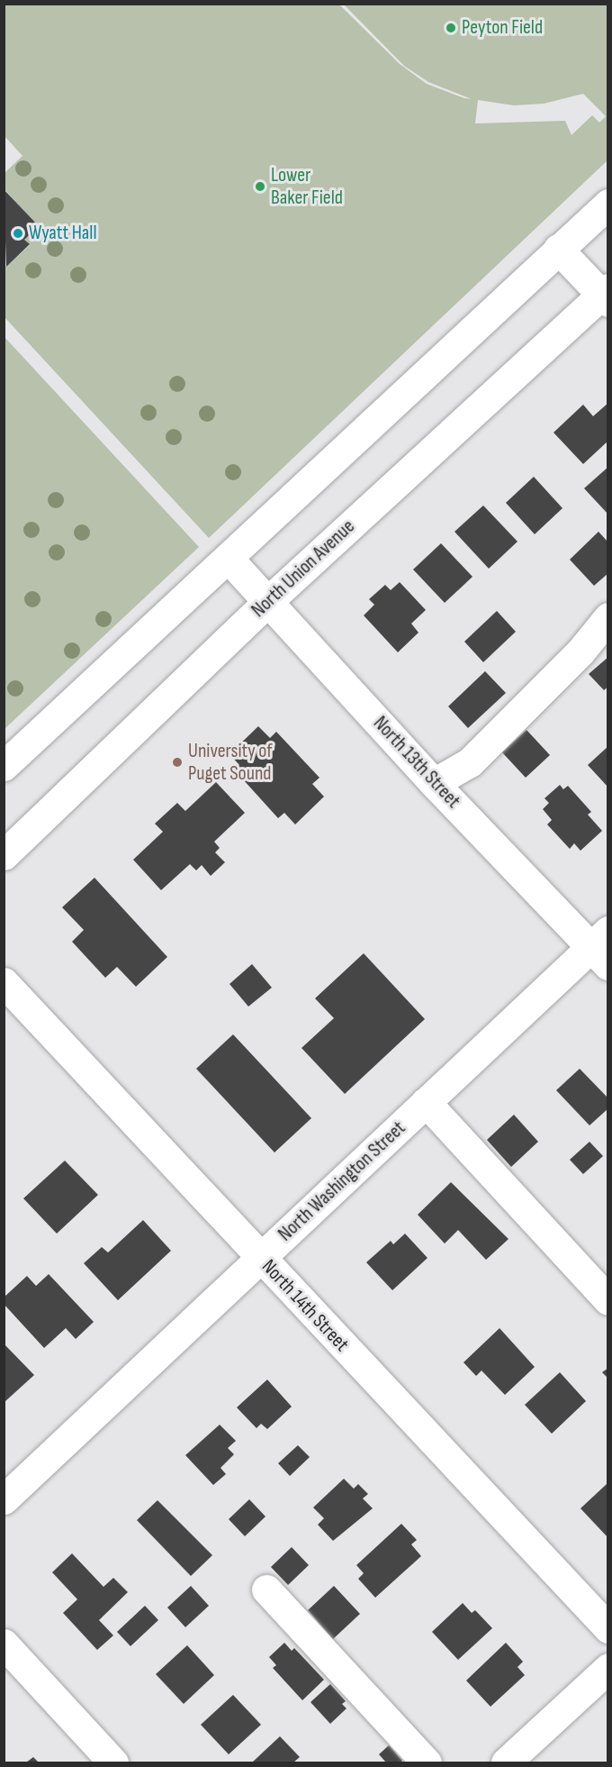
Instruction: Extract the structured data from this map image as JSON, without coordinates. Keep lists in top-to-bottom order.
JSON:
{
  "streets": {
    "street": [
      "North Union Avenue",
      "North 13th Street",
      "North Washington Street",
      "North 14th Street"
    ]
  },
  "crossings": [
    ["North Union Avenue", "North 13th Street"],
    ["North 13th Street", "North Washington Street"],
    ["North Washington Street", "North 14th Street"]
  ],
  "places": [
    "Peyton Field",
    "Lower Baker Field",
    "Wyatt Hall",
    "University of Puget Sound"
  ]
}
